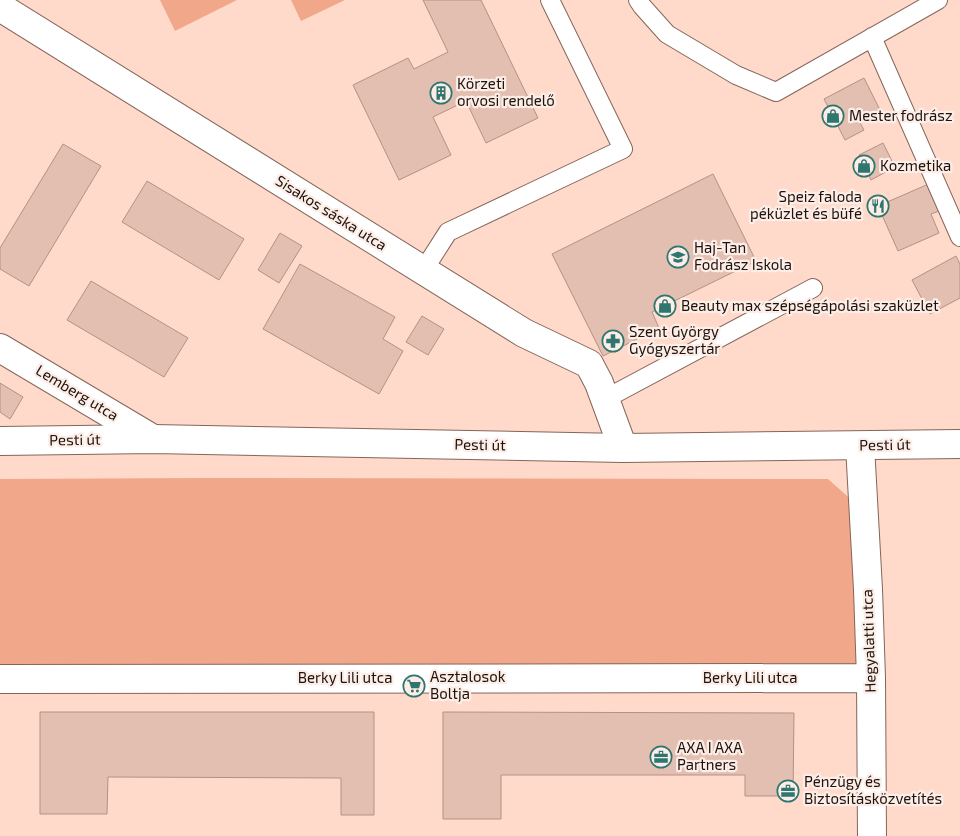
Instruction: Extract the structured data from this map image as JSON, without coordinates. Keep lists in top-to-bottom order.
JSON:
{
  "streets": {
    "street": [
      "Sisakos sáska utca",
      "Lemberg utca",
      "Pesti út",
      "Hegyalatti utca",
      "Berky Lili utca"
    ]
  },
  "crossings": [
    ["Sisakos sáska utca", "Pesti út"],
    ["Lemberg utca", "Pesti út"],
    ["Pesti út", "Hegyalatti utca"],
    ["Hegyalatti utca", "Berky Lili utca"]
  ],
  "places": {
    "building": ["Körzeti orvosi rendelő"],
    "shop": ["Mester fodrász", "Kozmetika", "Beauty max szépségápolási szaküzlet"],
    "restaurant": ["Speiz faloda péküzlet és büfé"],
    "school or university": ["Haj-Tan Fodrász Iskola"],
    "pharmacy": ["Szent György Gyógyszertár"],
    "supermarket": ["Asztalosok Boltja"],
    "office": ["AXA I AXA Partners", "Pénzügy és Biztosításközvetítés"]
  }
}
